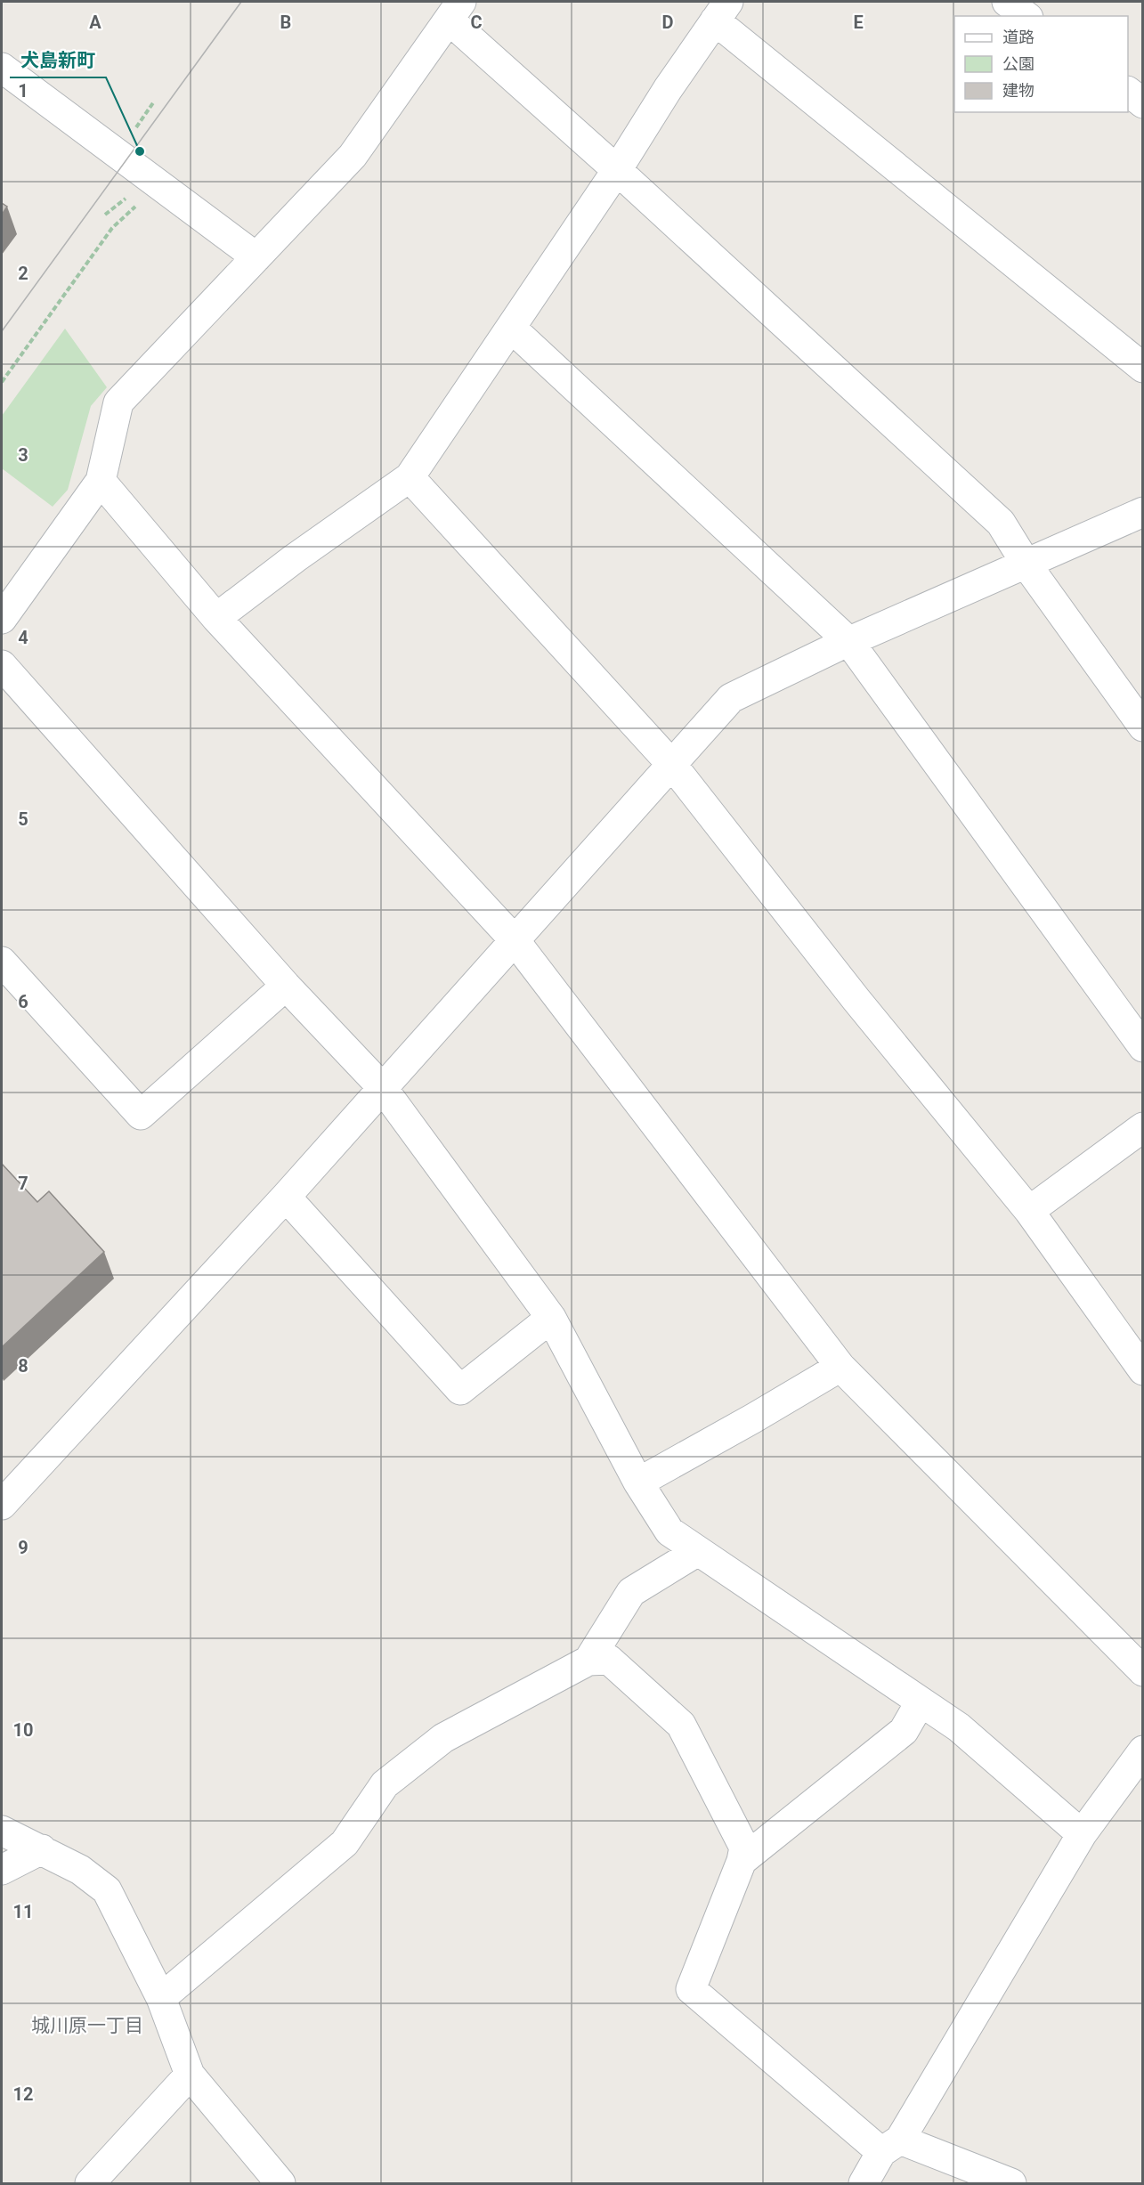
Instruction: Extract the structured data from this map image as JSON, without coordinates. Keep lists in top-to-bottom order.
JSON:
{
  "districts": ["城川原一丁目"],
  "places": ["犬島新町"],
  "legend": ["道路", "公園", "建物"],
  "grid": {
    "columns": [
      "A",
      "B",
      "C",
      "D",
      "E"
    ],
    "rows": [
      "1",
      "2",
      "3",
      "4",
      "5",
      "6",
      "7",
      "8",
      "9",
      "10",
      "11",
      "12"
    ]
  }
}
